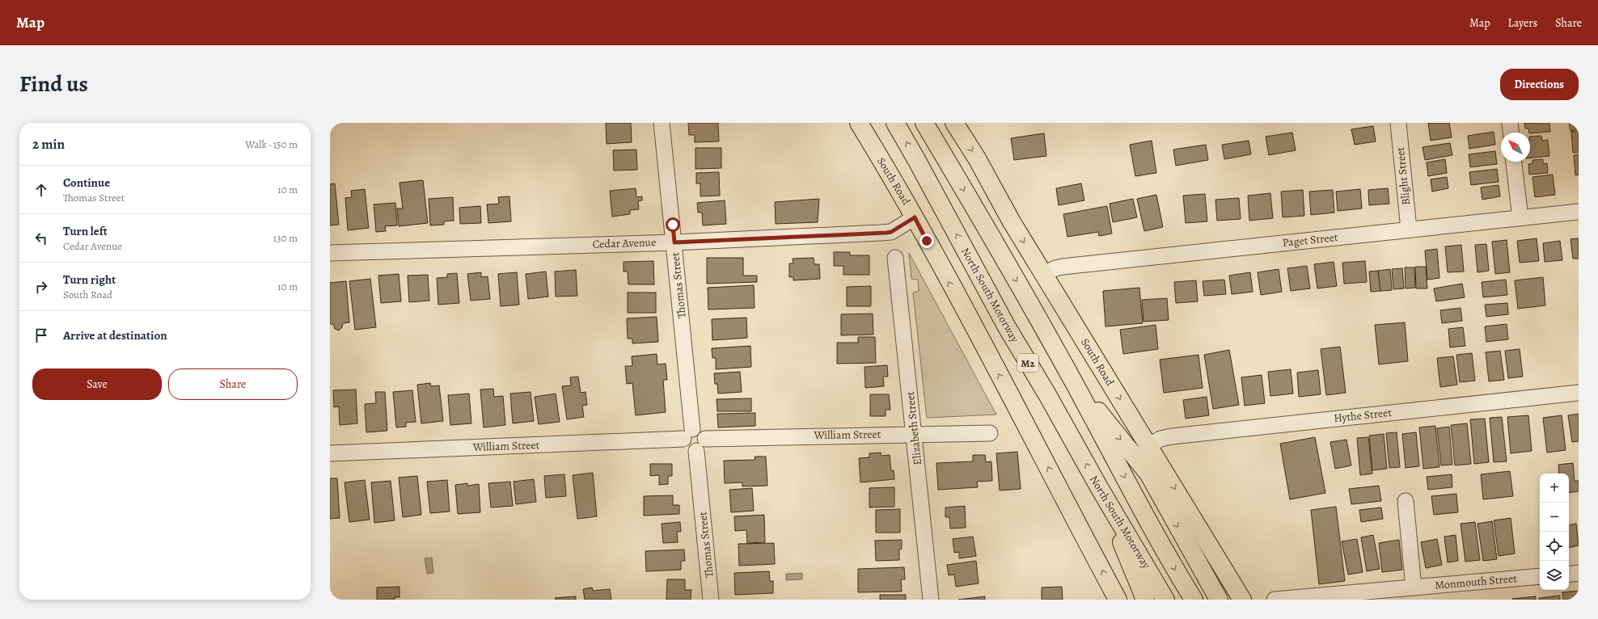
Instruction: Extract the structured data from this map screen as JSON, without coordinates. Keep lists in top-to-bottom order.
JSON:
{
  "streets": {
    "main road": ["South Road", "North South Motorway", "M2"],
    "street": [
      "Blight Street",
      "Paget Street",
      "Cedar Avenue",
      "Thomas Street",
      "Hythe Street",
      "Elizabeth Street",
      "William Street",
      "Monmouth Street"
    ]
  },
  "crossings": [
    ["Blight Street", "Paget Street"],
    ["South Road", "Paget Street"],
    ["South Road", "Cedar Avenue"],
    ["South Road", "Hythe Street"],
    ["Cedar Avenue", "Thomas Street"],
    ["Thomas Street", "William Street"],
    ["Elizabeth Street", "William Street"]
  ],
  "north": "top left",
  "page": {
    "header": "Map",
    "nav": ["Map", "Layers", "Share"],
    "title": "Find us",
    "buttons": [
      "Directions",
      ["Save", "Share"]
    ],
    "heading": ["2 min", "Walk · 150 m"],
    "list": [
      ["Continue", "Thomas Street", "10 m"],
      ["Turn left", "Cedar Avenue", "130 m"],
      ["Turn right", "South Road", "10 m"],
      "Arrive at destination"
    ],
    "map_buttons": ["+", "−"]
  }
}
